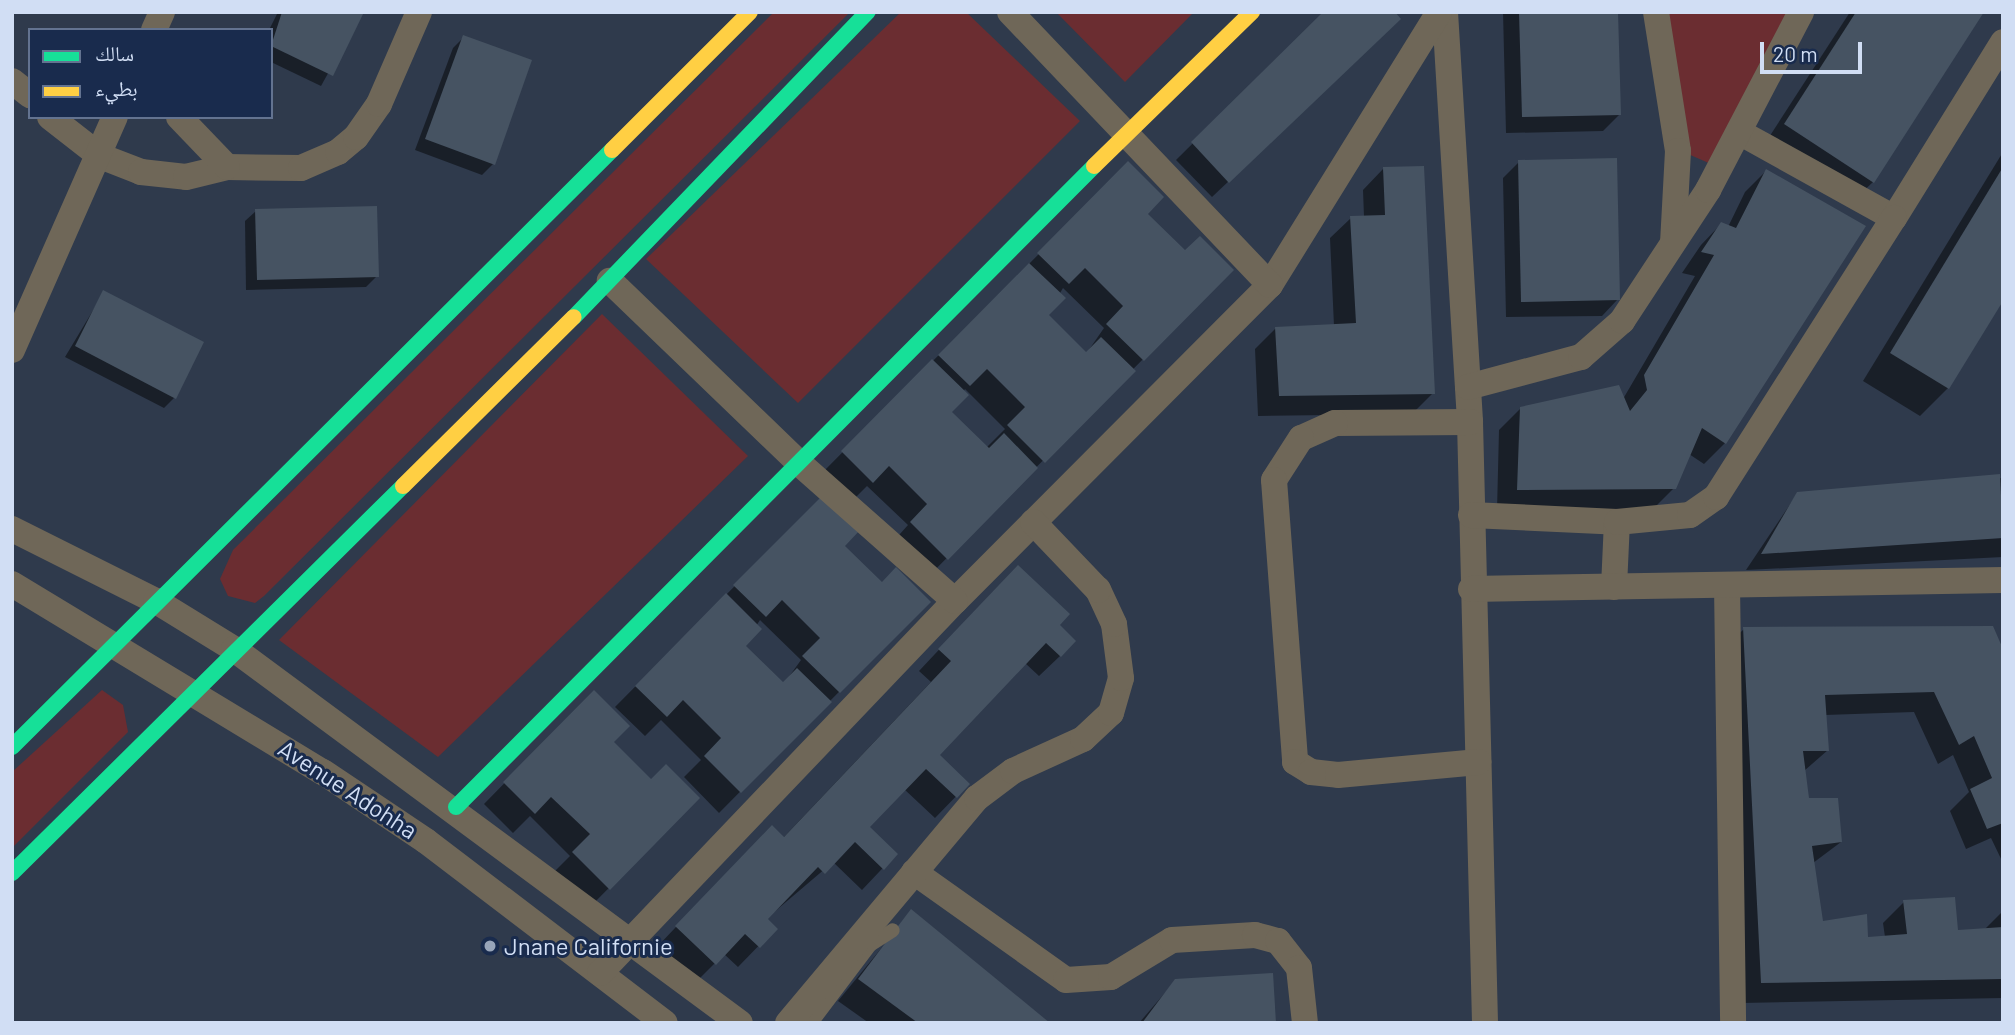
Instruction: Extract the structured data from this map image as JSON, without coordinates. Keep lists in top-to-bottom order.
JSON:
{
  "streets": {
    "street": ["Avenue Adohha"]
  },
  "places": ["Jnane Californie"],
  "legend": ["سالك", "بطيء"],
  "scale_bar": "20 m"
}
